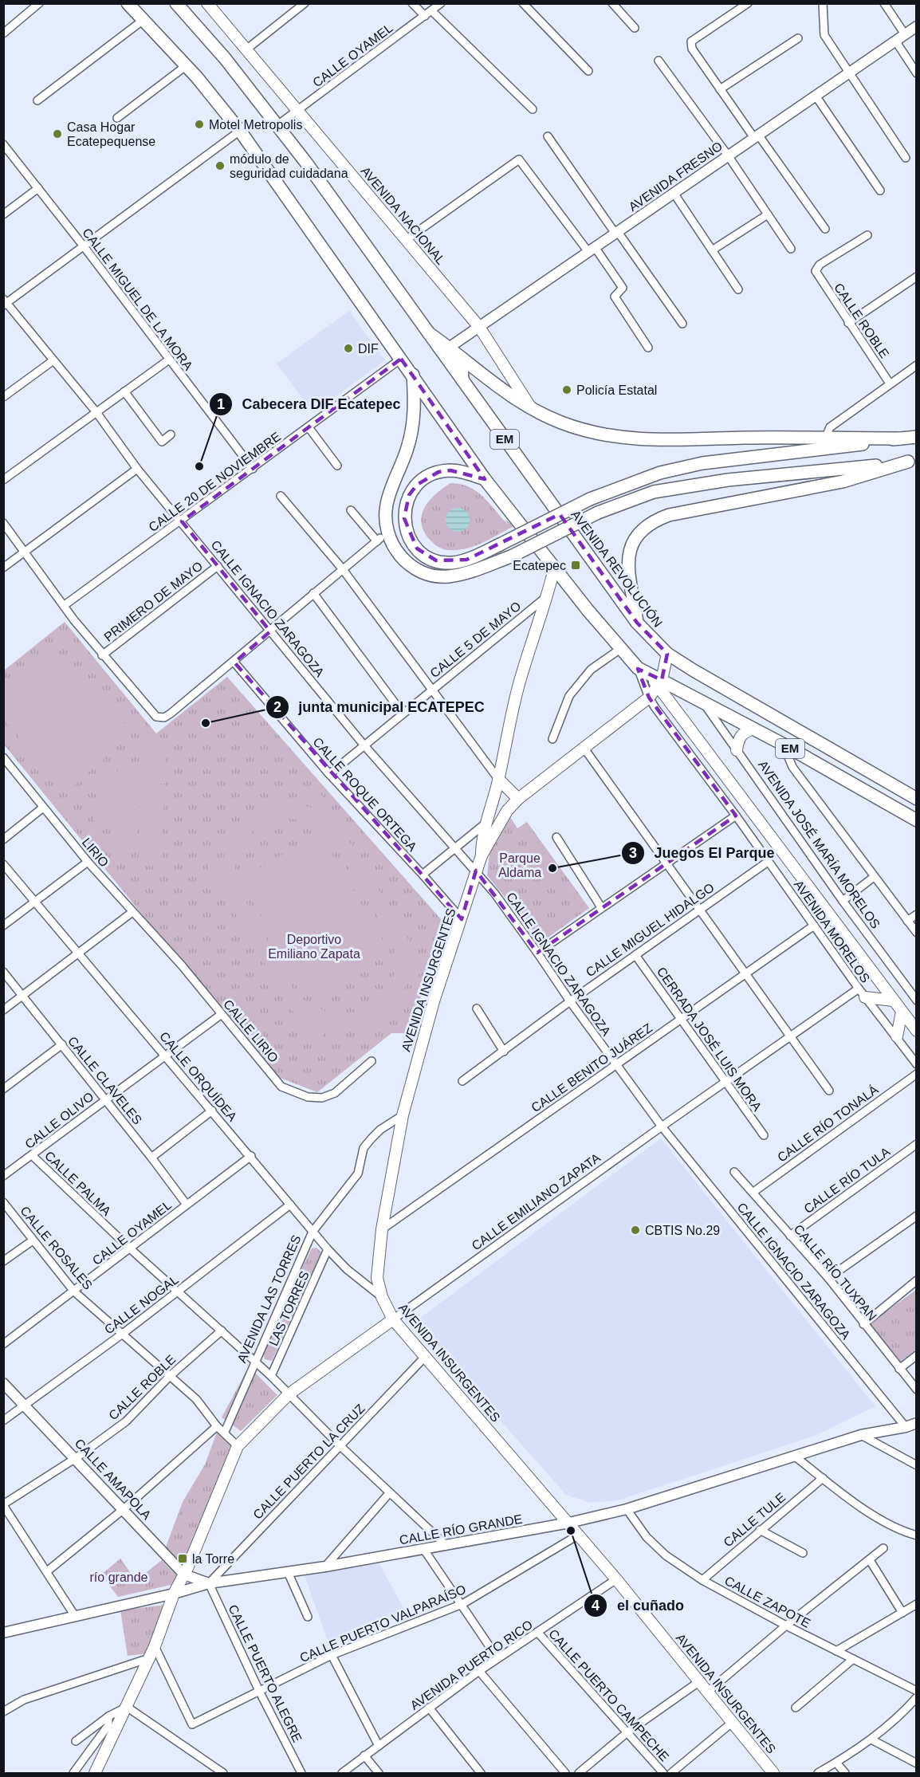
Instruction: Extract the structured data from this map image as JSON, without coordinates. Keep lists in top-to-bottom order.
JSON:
{
  "streets": {
    "main road": [
      "AVENIDA NACIONAL",
      "EM",
      "AVENIDA REVOLUCIÓN",
      "AVENIDA INSURGENTES",
      "CALLE EMILIANO ZAPATA"
    ],
    "street": [
      "CALLE OYAMEL",
      "AVENIDA FRESNO",
      "CALLE MIGUEL DE LA MORA",
      "CALLE ROBLE",
      "CALLE 20 DE NOVIEMBRE",
      "PRIMERO DE MAYO",
      "CALLE IGNACIO ZARAGOZA",
      "CALLE 5 DE MAYO",
      "CALLE ROQUE ORTEGA",
      "AVENIDA JOSÉ MARÍA MORELOS",
      "LIRIO",
      "CALLE MIGUEL HIDALGO",
      "AVENIDA MORELOS",
      "CALLE LIRIO",
      "CERRADA JOSÉ LUIS MORA",
      "CALLE BENITO JUÁREZ",
      "CALLE ORQUÍDEA",
      "CALLE CLAVELES",
      "CALLE OLIVO",
      "CALLE RÍO TONALÁ",
      "CALLE RÍO TULA",
      "CALLE PALMA",
      "CALLE ROSALES",
      "CALLE RÍO TUXPAN",
      "AVENIDA LAS TORRES",
      "CALLE NOGAL",
      "LAS TORRES",
      "CALLE PUERTO LA CRUZ",
      "CALLE AMAPOLA",
      "CALLE TULE",
      "CALLE RÍO GRANDE",
      "CALLE ZAPOTE",
      "CALLE PUERTO VALPARAÍSO",
      "AVENIDA PUERTO RICO",
      "CALLE PUERTO ALEGRE",
      "CALLE PUERTO CAMPECHE"
    ]
  },
  "crossings": [
    ["CALLE OYAMEL", "AVENIDA NACIONAL"],
    ["CALLE OYAMEL", "EM"],
    ["CALLE OYAMEL", "CALLE ORQUÍDEA"],
    ["CALLE OYAMEL", "CALLE CLAVELES"],
    ["CALLE OYAMEL", "CALLE PALMA"],
    ["CALLE OYAMEL", "CALLE ROSALES"],
    ["AVENIDA FRESNO", "AVENIDA NACIONAL"],
    ["CALLE MIGUEL DE LA MORA", "CALLE 20 DE NOVIEMBRE"],
    ["CALLE ROBLE", "CALLE PALMA"],
    ["CALLE ROBLE", "CALLE ROSALES"],
    ["CALLE ROBLE", "CALLE AMAPOLA"],
    ["EM", "CALLE 20 DE NOVIEMBRE"],
    ["EM", "AVENIDA REVOLUCIÓN"],
    ["EM", "AVENIDA JOSÉ MARÍA MORELOS"],
    ["EM", "AVENIDA MORELOS"],
    ["EM", "AVENIDA INSURGENTES"],
    ["CALLE 20 DE NOVIEMBRE", "CALLE IGNACIO ZARAGOZA"],
    ["AVENIDA REVOLUCIÓN", "AVENIDA INSURGENTES"],
    ["PRIMERO DE MAYO", "CALLE IGNACIO ZARAGOZA"],
    ["CALLE IGNACIO ZARAGOZA", "CALLE 5 DE MAYO"],
    ["CALLE IGNACIO ZARAGOZA", "CALLE MIGUEL HIDALGO"],
    ["CALLE IGNACIO ZARAGOZA", "AVENIDA INSURGENTES"],
    ["CALLE IGNACIO ZARAGOZA", "CALLE BENITO JUÁREZ"],
    ["CALLE IGNACIO ZARAGOZA", "CALLE EMILIANO ZAPATA"],
    ["CALLE IGNACIO ZARAGOZA", "CALLE RÍO GRANDE"],
    ["CALLE 5 DE MAYO", "CALLE ROQUE ORTEGA"],
    ["CALLE 5 DE MAYO", "AVENIDA INSURGENTES"],
    ["CALLE ROQUE ORTEGA", "AVENIDA INSURGENTES"],
    ["LIRIO", "CALLE LIRIO"],
    ["CALLE MIGUEL HIDALGO", "AVENIDA MORELOS"],
    ["CALLE MIGUEL HIDALGO", "CERRADA JOSÉ LUIS MORA"],
    ["AVENIDA MORELOS", "AVENIDA INSURGENTES"],
    ["AVENIDA MORELOS", "CALLE BENITO JUÁREZ"],
    ["AVENIDA MORELOS", "CALLE EMILIANO ZAPATA"],
    ["AVENIDA INSURGENTES", "CALLE BENITO JUÁREZ"],
    ["AVENIDA INSURGENTES", "CALLE ORQUÍDEA"],
    ["AVENIDA INSURGENTES", "CALLE EMILIANO ZAPATA"],
    ["AVENIDA INSURGENTES", "AVENIDA LAS TORRES"],
    ["AVENIDA INSURGENTES", "CALLE PUERTO LA CRUZ"],
    ["AVENIDA INSURGENTES", "CALLE RÍO GRANDE"],
    ["AVENIDA INSURGENTES", "CALLE PUERTO VALPARAÍSO"],
    ["AVENIDA INSURGENTES", "AVENIDA PUERTO RICO"],
    ["CALLE LIRIO", "CALLE OLIVO"],
    ["CERRADA JOSÉ LUIS MORA", "CALLE BENITO JUÁREZ"],
    ["CERRADA JOSÉ LUIS MORA", "CALLE EMILIANO ZAPATA"],
    ["CALLE ORQUÍDEA", "CALLE OLIVO"],
    ["CALLE ORQUÍDEA", "AVENIDA LAS TORRES"],
    ["CALLE ORQUÍDEA", "CALLE NOGAL"],
    ["CALLE ORQUÍDEA", "LAS TORRES"],
    ["CALLE CLAVELES", "CALLE OLIVO"],
    ["CALLE OLIVO", "CALLE PALMA"],
    ["CALLE RÍO TONALÁ", "CALLE RÍO TUXPAN"],
    ["CALLE RÍO TULA", "CALLE RÍO TUXPAN"],
    ["CALLE PALMA", "CALLE EMILIANO ZAPATA"],
    ["CALLE PALMA", "AVENIDA LAS TORRES"],
    ["CALLE PALMA", "CALLE NOGAL"],
    ["CALLE PALMA", "LAS TORRES"],
    ["CALLE PALMA", "CALLE PUERTO LA CRUZ"],
    ["CALLE PALMA", "CALLE RÍO GRANDE"],
    ["CALLE EMILIANO ZAPATA", "CALLE ROSALES"],
    ["CALLE ROSALES", "AVENIDA LAS TORRES"],
    ["CALLE ROSALES", "CALLE NOGAL"],
    ["CALLE NOGAL", "CALLE AMAPOLA"],
    ["CALLE PUERTO LA CRUZ", "CALLE AMAPOLA"],
    ["CALLE PUERTO LA CRUZ", "CALLE RÍO GRANDE"],
    ["CALLE PUERTO LA CRUZ", "CALLE PUERTO ALEGRE"],
    ["CALLE AMAPOLA", "CALLE RÍO GRANDE"],
    ["CALLE AMAPOLA", "CALLE PUERTO ALEGRE"],
    ["CALLE TULE", "CALLE ZAPOTE"],
    ["CALLE RÍO GRANDE", "CALLE ZAPOTE"],
    ["CALLE RÍO GRANDE", "CALLE PUERTO ALEGRE"],
    ["CALLE PUERTO VALPARAÍSO", "CALLE PUERTO ALEGRE"],
    ["AVENIDA PUERTO RICO", "CALLE PUERTO CAMPECHE"]
  ],
  "parks": ["Parque Aldama", "Deportivo Emiliano Zapata", "río grande"],
  "places": {
    "other": [
      "Motel Metropolis",
      "Casa Hogar Ecatepequense",
      "módulo de seguridad cuidadana",
      "DIF",
      "Policía Estatal",
      "Cabecera DIF Ecatepec",
      "junta municipal ECATEPEC",
      "Juegos El Parque",
      "CBTIS No.29",
      "el cuñado"
    ],
    "transit": ["Ecatepec", "la Torre"]
  }
}
